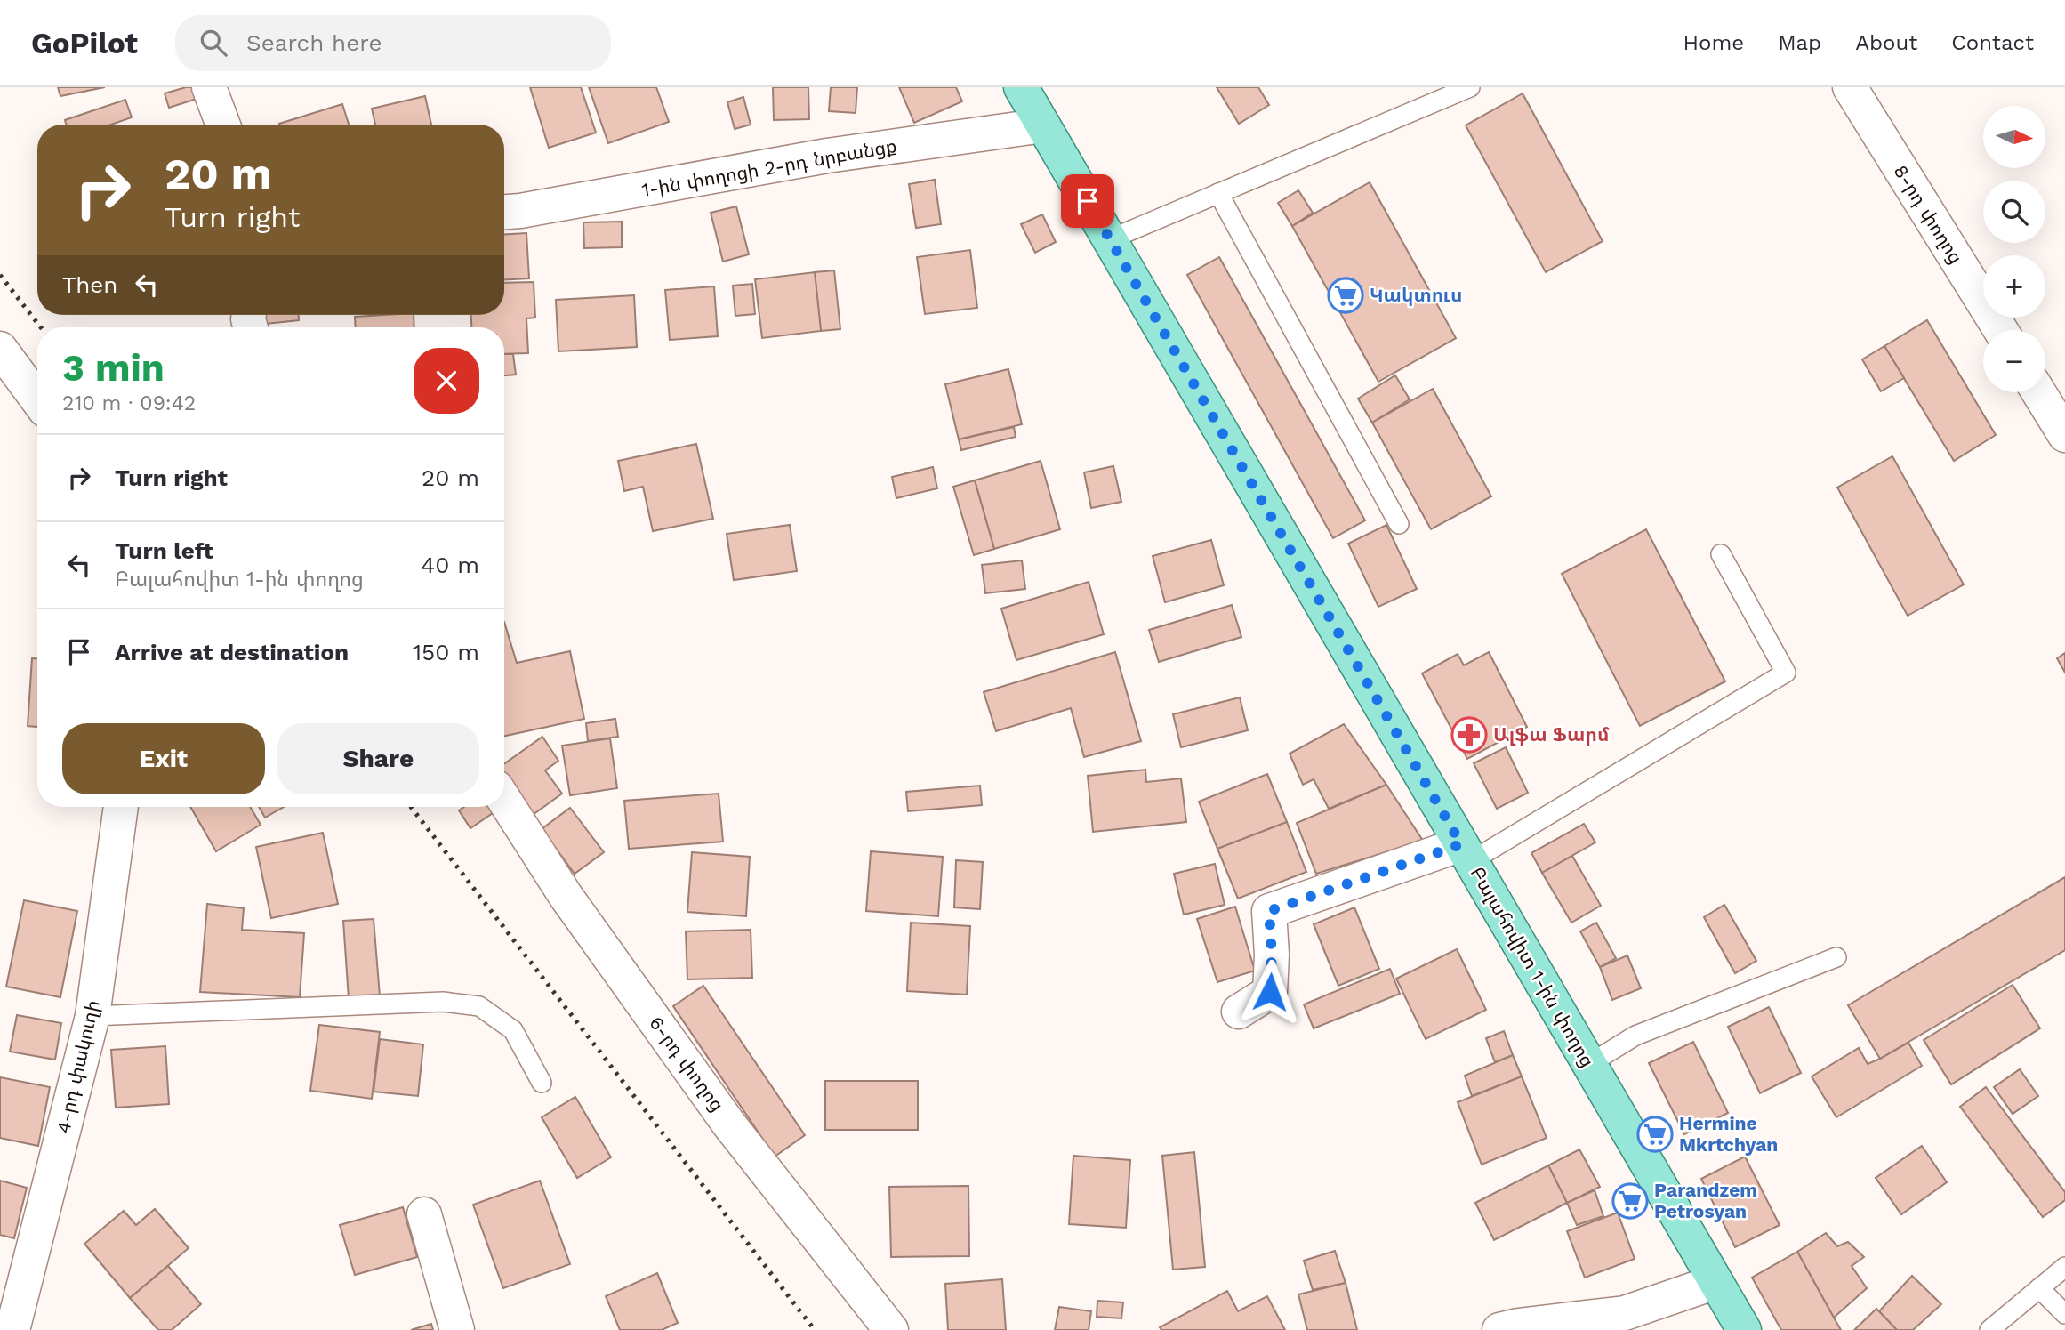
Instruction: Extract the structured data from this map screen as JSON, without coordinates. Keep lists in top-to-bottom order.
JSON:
{
  "streets": {
    "main road": ["Բալահովիտ 1-ին փողոց"],
    "street": [
      "1-ին փողոցի 2-րդ նրբանցք",
      "8-րդ փողոց",
      "6-րդ փողոց",
      "4-րդ փակուղի"
    ]
  },
  "crossings": [
    ["1-ին փողոցի 2-րդ նրբանցք", "Բալահովիտ 1-ին փողոց"]
  ],
  "places": {
    "supermarket": ["Կակտուս", "Hermine Mkrtchyan", "Parandzem Petrosyan"],
    "pharmacy": ["Ալֆա Ֆարմ"]
  },
  "north": "right",
  "page": {
    "header": "GoPilot",
    "search": "Search here",
    "nav": [
      "Home",
      "Map",
      "About",
      "Contact"
    ],
    "map_buttons": ["+", "−"],
    "turn": ["20 m", "Turn right"],
    "then": "Then",
    "heading": ["3 min", "210 m · 09:42"],
    "list": [
      {
        "name": "Turn right",
        "value": "20 m"
      },
      {
        "name": "Turn left",
        "note": "Բալահովիտ 1-ին փողոց",
        "value": "40 m"
      },
      {
        "name": "Arrive at destination",
        "value": "150 m"
      }
    ],
    "buttons": ["Exit", "Share"]
  }
}
